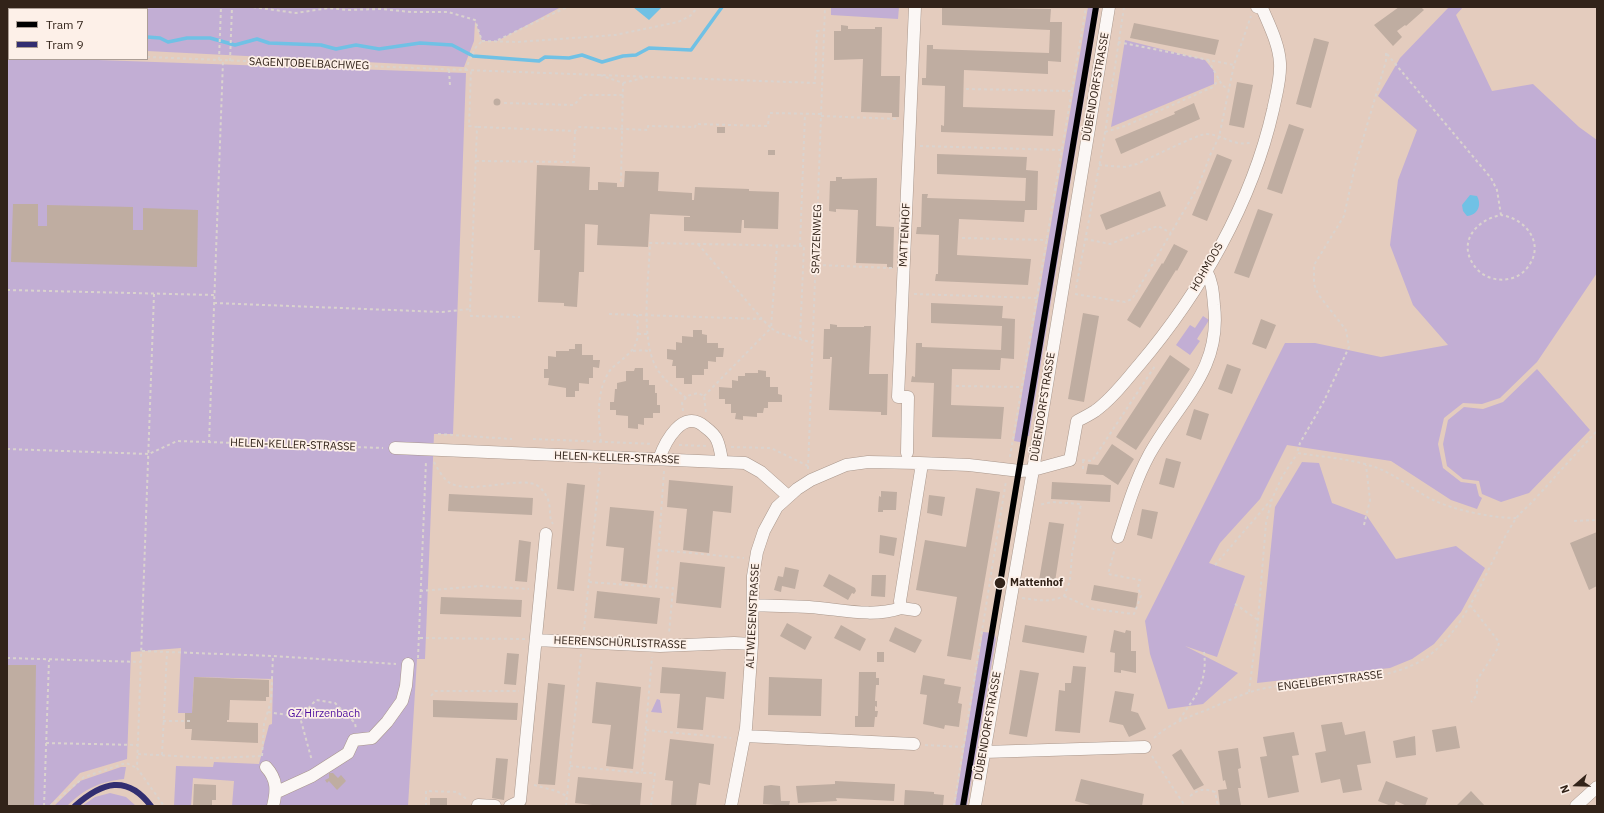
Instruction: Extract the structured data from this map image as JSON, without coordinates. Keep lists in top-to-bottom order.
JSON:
{
  "streets": {
    "street": [
      "DÜBENDORFSTRASSE",
      "MATTENHOF",
      "HOHMOOS",
      "HELEN-KELLER-STRASSE",
      "ALTWIESENSTRASSE",
      "HEERENSCHÜRLISTRASSE"
    ],
    "path": ["SAGENTOBELBACHWEG", "SPATZENWEG", "ENGELBERTSTRASSE"]
  },
  "crossings": [
    ["DÜBENDORFSTRASSE", "ALTWIESENSTRASSE"],
    ["HELEN-KELLER-STRASSE", "ALTWIESENSTRASSE"],
    ["ALTWIESENSTRASSE", "HEERENSCHÜRLISTRASSE"]
  ],
  "parks": ["GZ Hirzenbach"],
  "places": ["Mattenhof"],
  "lines": ["tram line 7", "tram line 9"],
  "legend": ["Tram 7", "Tram 9"],
  "north": "left"
}
